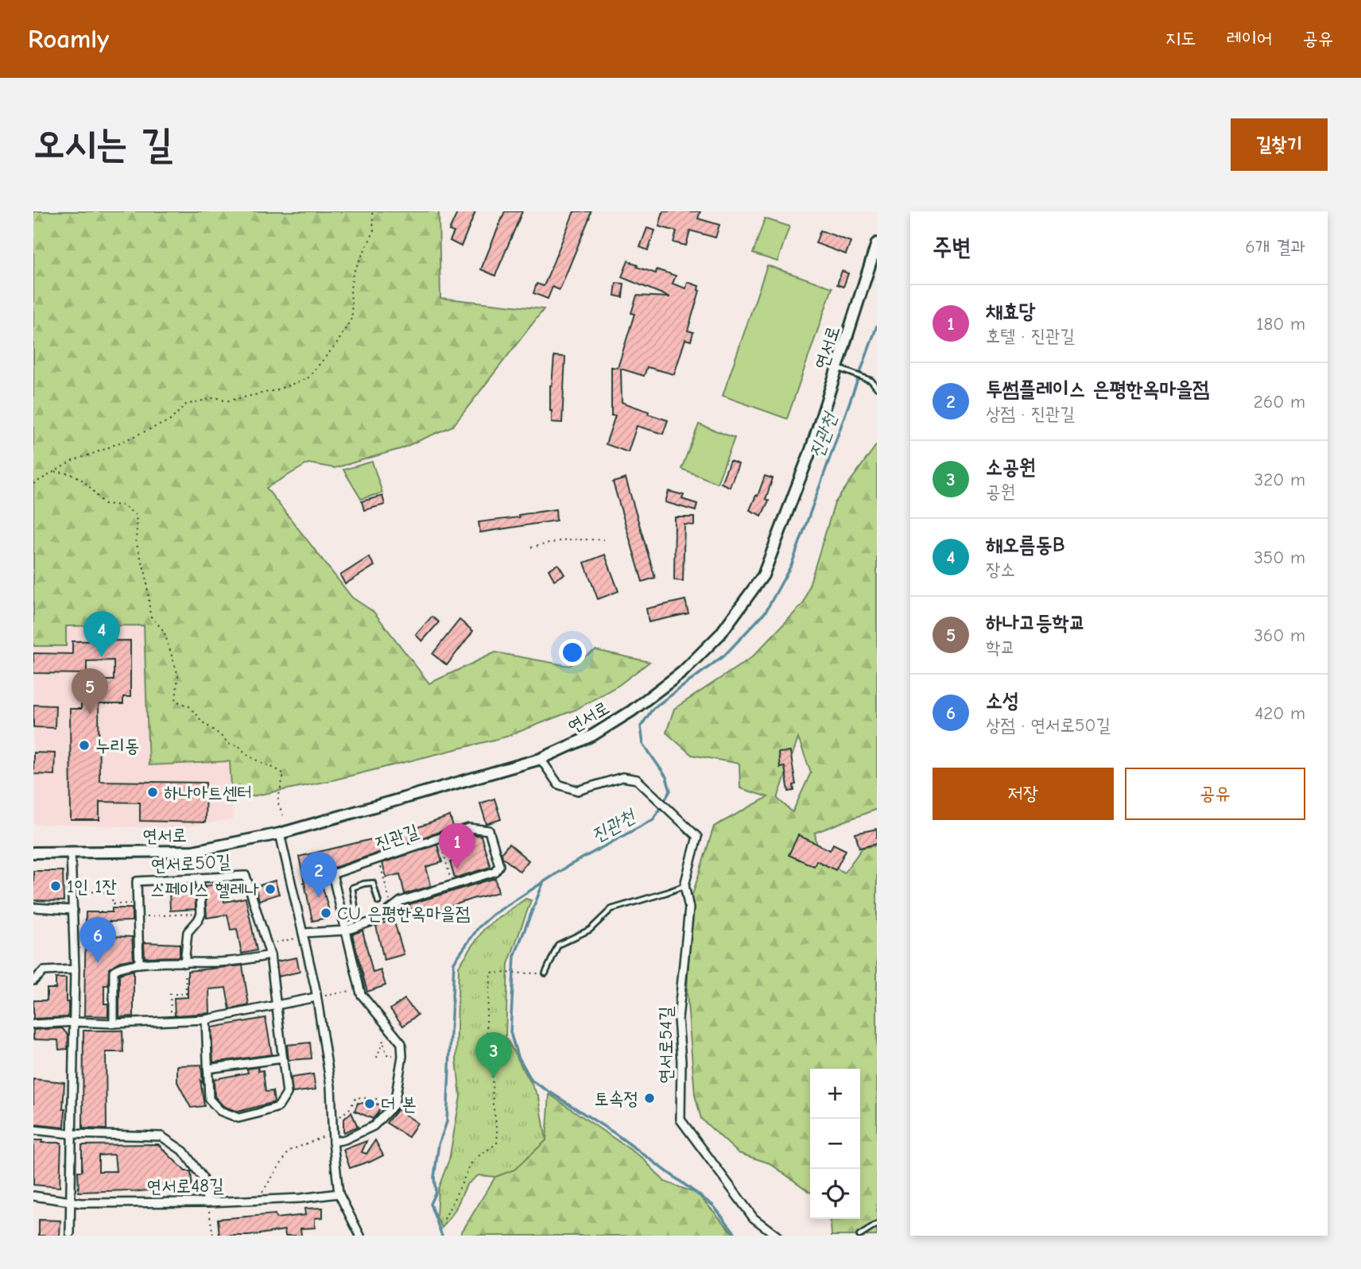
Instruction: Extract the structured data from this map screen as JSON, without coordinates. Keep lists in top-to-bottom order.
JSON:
{
  "streets": {
    "main road": ["연서로"],
    "street": [
      "진관길",
      "연서로50길",
      "연서로54길",
      "연서로48길"
    ]
  },
  "crossings": [
    ["연서로", "연서로54길"]
  ],
  "water": ["진관천"],
  "places": [
    "누리동",
    "하나아트센터",
    "1인 1잔",
    "스페이스 헬레나",
    "CU 은평한옥마을점",
    "토속정",
    "더 본"
  ],
  "page": {
    "header": "Roamly",
    "nav": ["지도", "레이어", "공유"],
    "buttons": [
      "길찾기",
      ["저장", "공유"]
    ],
    "title": "오시는 길",
    "heading": ["주변", "6개 결과"],
    "list": [
      {
        "mark": "1",
        "name": "채효당",
        "note": "호텔 · 진관길",
        "value": "180 m"
      },
      {
        "mark": "2",
        "name": "투썸플레이스 은평한옥마을점",
        "note": "상점 · 진관길",
        "value": "260 m"
      },
      {
        "mark": "3",
        "name": "소공원",
        "note": "공원",
        "value": "320 m"
      },
      {
        "mark": "4",
        "name": "해오름동B",
        "note": "장소",
        "value": "350 m"
      },
      {
        "mark": "5",
        "name": "하나고등학교",
        "note": "학교",
        "value": "360 m"
      },
      {
        "mark": "6",
        "name": "소성",
        "note": "상점 · 연서로50길",
        "value": "420 m"
      }
    ],
    "pins": [
      "4",
      "5",
      "1",
      "2",
      "6",
      "3"
    ],
    "map_buttons": ["+", "−"]
  }
}
